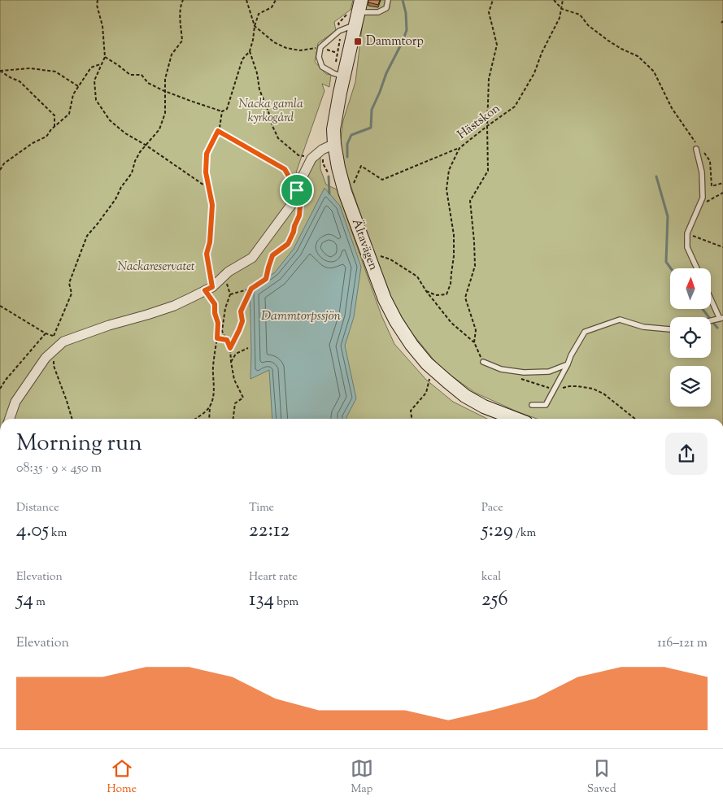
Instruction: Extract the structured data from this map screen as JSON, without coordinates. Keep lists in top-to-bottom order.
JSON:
{
  "streets": {
    "main road": ["Ältavägen"],
    "path": ["Hästskon"]
  },
  "water": ["Dammtorpssjön"],
  "parks": ["Nacka gamla kyrkogård", "Nackareservatet"],
  "places": {
    "transit": ["Dammtorp"]
  },
  "north": "top",
  "page": {
    "heading": ["Morning run", "08:35 · 9 × 450 m"],
    "stats": [
      ["Distance", "4.05 km"],
      ["Time", "22:12"],
      ["Pace", "5:29 /km"],
      ["Elevation", "54 m"],
      ["Heart rate", "134 bpm"],
      ["kcal", "256"]
    ],
    "chart": ["Elevation", "116–121 m"],
    "tabs": ["Home", "Map", "Saved"]
  }
}
